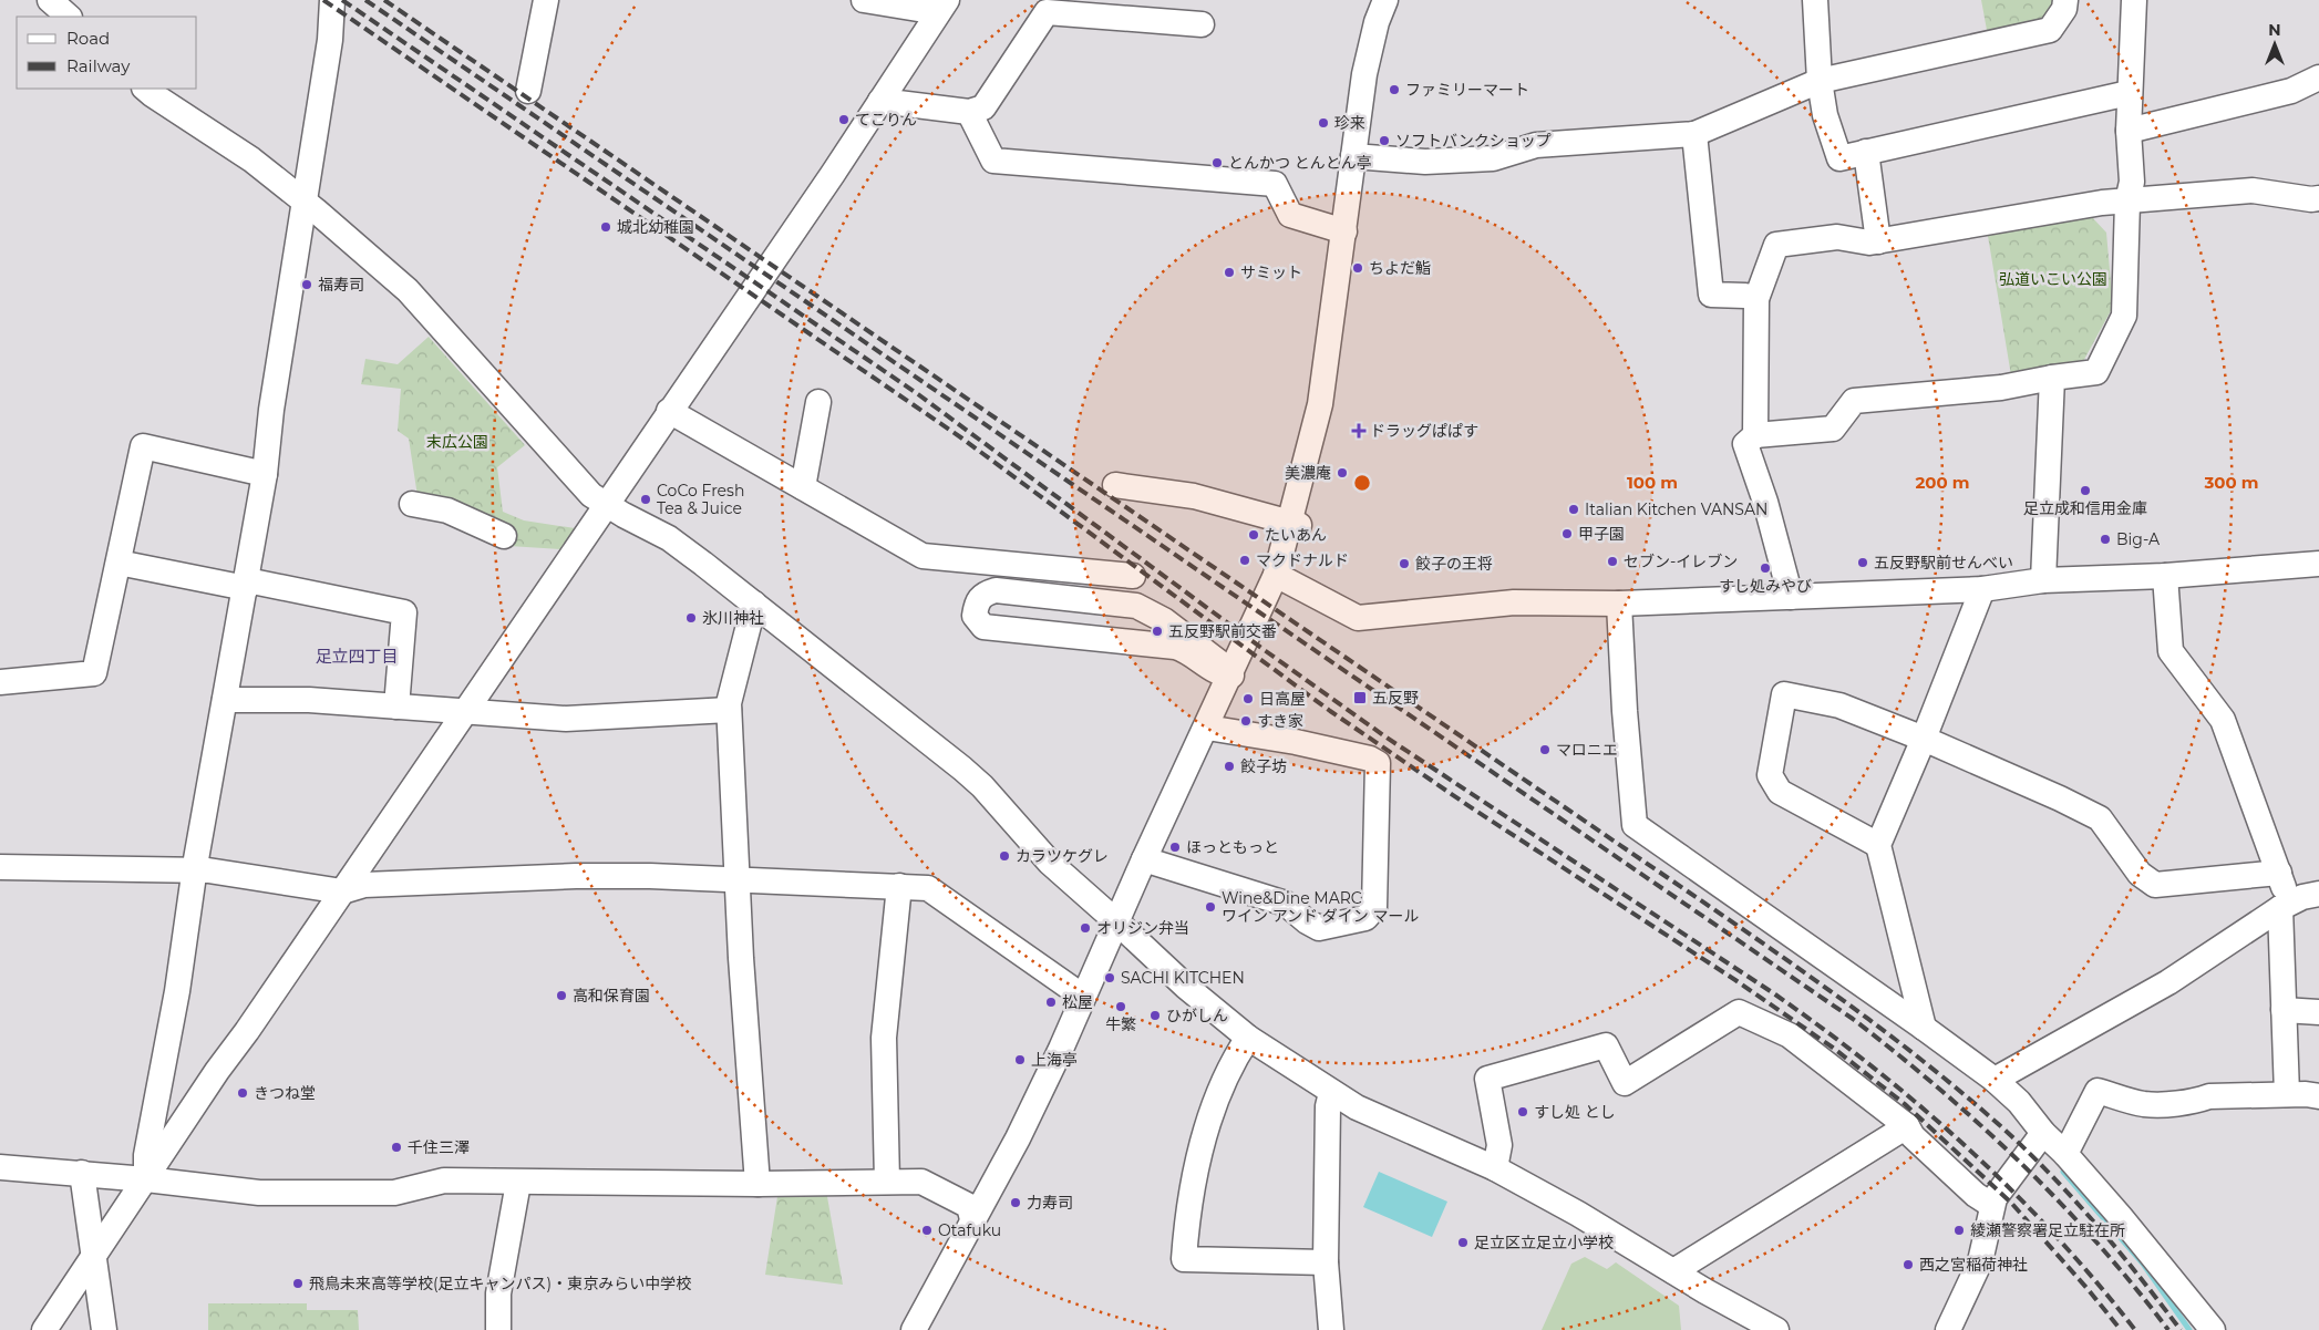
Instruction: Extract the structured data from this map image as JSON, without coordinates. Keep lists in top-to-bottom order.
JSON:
{
  "districts": ["足立四丁目"],
  "parks": ["弘道いこい公園", "末広公園"],
  "places": {
    "other": [
      "ファミリーマート",
      "てこりん",
      "珍来",
      "ソフトバンクショップ",
      "とんかつ とんとん亭",
      "城北幼稚園",
      "ちよだ鮨",
      "サミット",
      "福寿司",
      "美濃庵",
      "足立成和信用金庫",
      "CoCo Fresh Tea & Juice",
      "Italian Kitchen VANSAN",
      "甲子園",
      "たいあん",
      "Big-A",
      "マクドナルド",
      "セブン-イレブン",
      "五反野駅前せんべい",
      "餃子の王将",
      "すし処みやび",
      "氷川神社",
      "五反野駅前交番",
      "日高屋",
      "すき家",
      "マロニエ",
      "餃子坊",
      "ほっともっと",
      "カラツケグレ",
      "Wine&Dine MARC ワイン アンド ダイン マール",
      "オリジン弁当",
      "SACHI KITCHEN",
      "高和保育園",
      "松屋",
      "牛繁",
      "ひがしん",
      "上海亭",
      "きつね堂",
      "すし処 とし",
      "千住三澤",
      "力寿司",
      "Otafuku",
      "綾瀬警察署足立駐在所",
      "足立区立足立小学校",
      "西之宮稲荷神社",
      "飛鳥未来高等学校(足立キャンパス)・東京みらい中学校"
    ],
    "health": ["ドラッグぱぱす"],
    "transit": ["五反野"]
  },
  "legend": ["Road", "Railway"],
  "north": "top",
  "rings": ["100 m", "200 m", "300 m"]
}
